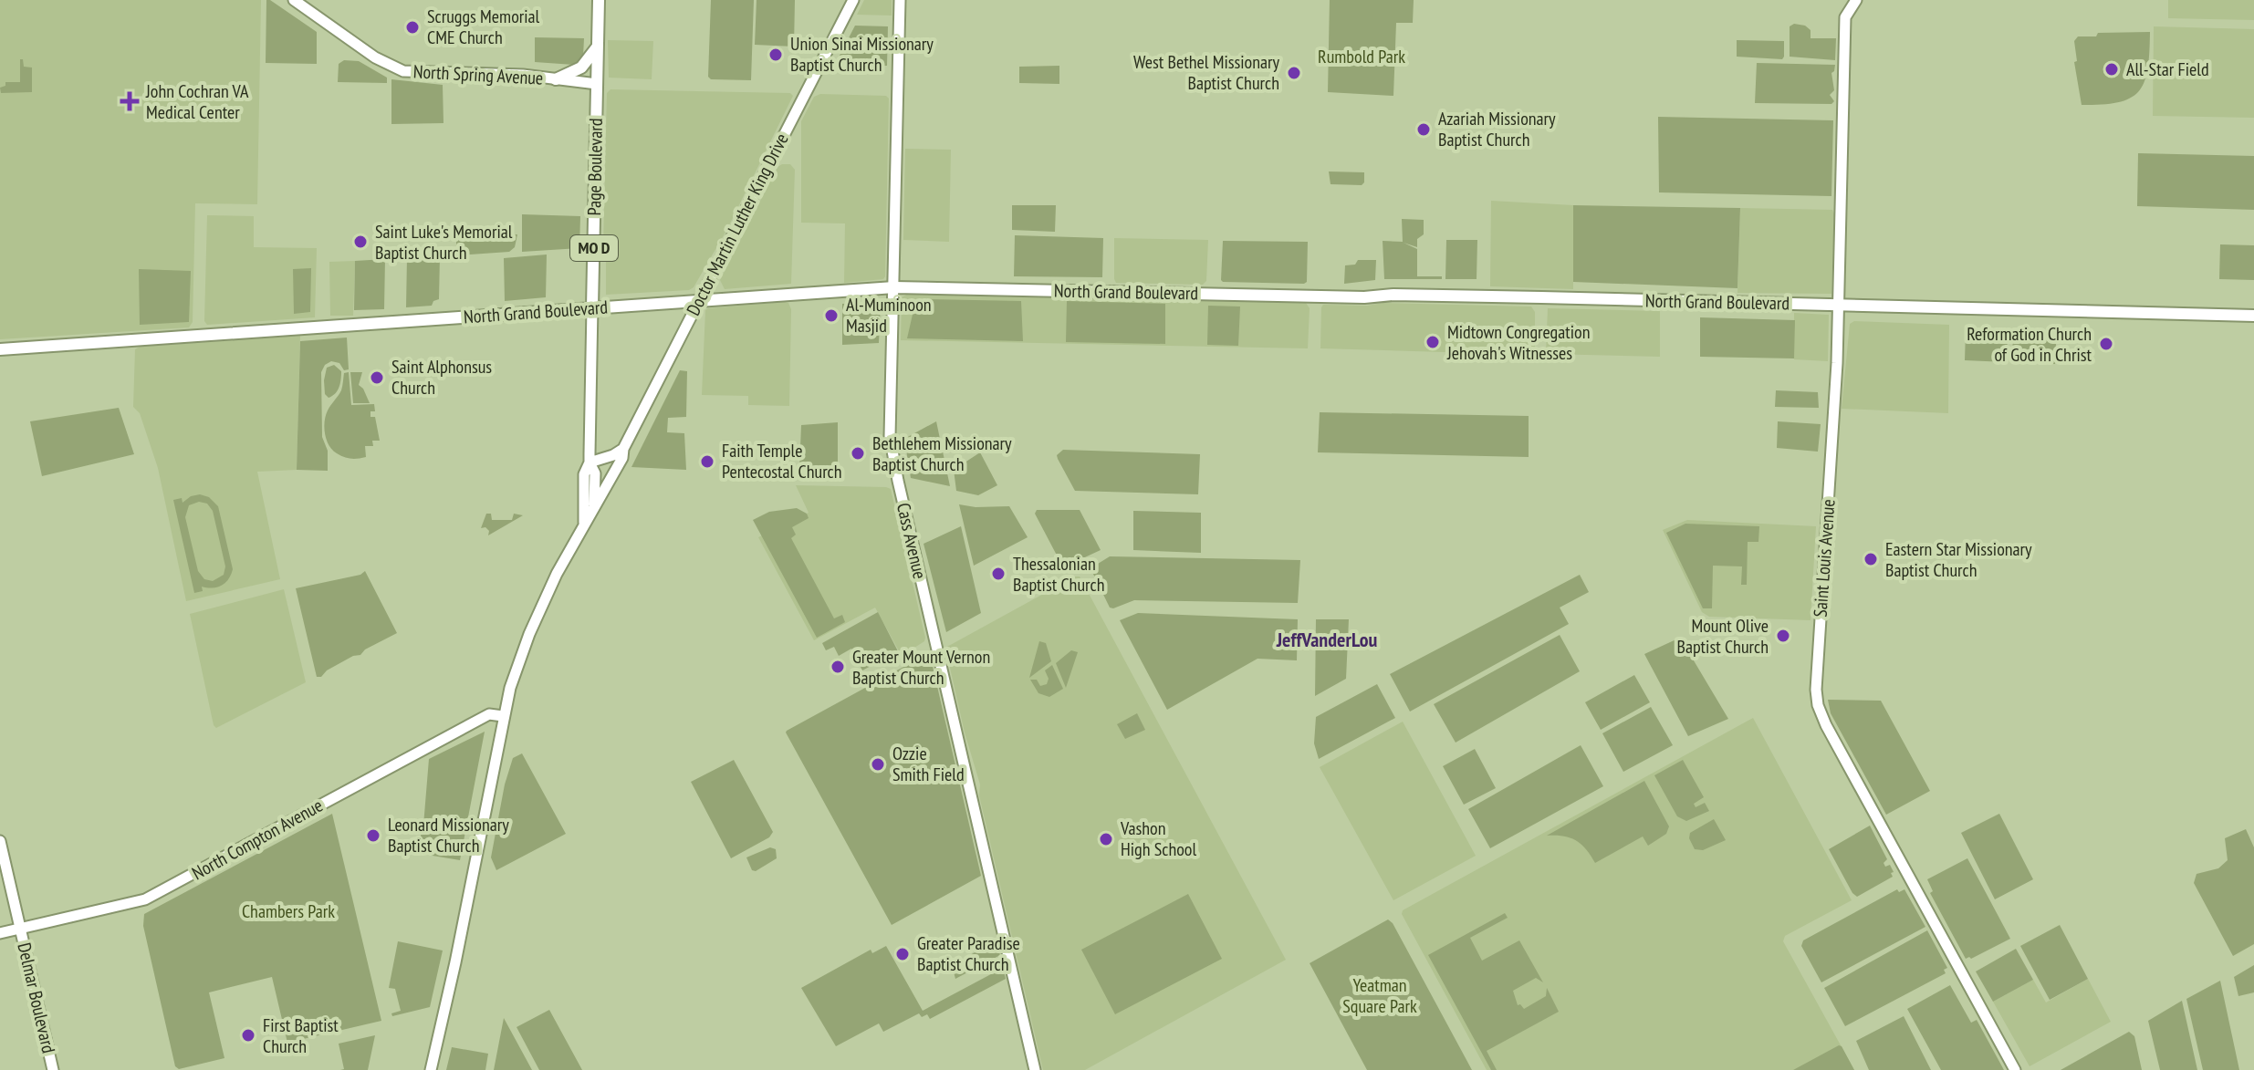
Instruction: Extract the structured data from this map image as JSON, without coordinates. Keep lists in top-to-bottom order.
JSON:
{
  "streets": {
    "main road": [
      "North Spring Avenue",
      "Page Boulevard",
      "Doctor Martin Luther King Drive",
      "MO D",
      "North Grand Boulevard",
      "Cass Avenue",
      "Saint Louis Avenue",
      "North Compton Avenue",
      "Delmar Boulevard"
    ]
  },
  "crossings": [
    ["North Spring Avenue", "Page Boulevard"],
    ["Page Boulevard", "Doctor Martin Luther King Drive"],
    ["Page Boulevard", "North Grand Boulevard"],
    ["Doctor Martin Luther King Drive", "North Grand Boulevard"],
    ["Doctor Martin Luther King Drive", "North Compton Avenue"],
    ["North Grand Boulevard", "Cass Avenue"],
    ["North Grand Boulevard", "Saint Louis Avenue"],
    ["North Compton Avenue", "Delmar Boulevard"]
  ],
  "districts": ["JeffVanderLou"],
  "parks": ["Rumbold Park", "Chambers Park", "Yeatman Square Park"],
  "places": {
    "other": [
      "Scruggs Memorial CME Church",
      "Union Sinai Missionary Baptist Church",
      "All-Star Field",
      "West Bethel Missionary Baptist Church",
      "Azariah Missionary Baptist Church",
      "Saint Luke's Memorial Baptist Church",
      "Al-Muminoon Masjid",
      "Midtown Congregation Jehovah's Witnesses",
      "Reformation Church of God in Christ",
      "Saint Alphonsus Church",
      "Bethlehem Missionary Baptist Church",
      "Faith Temple Pentecostal Church",
      "Eastern Star Missionary Baptist Church",
      "Thessalonian Baptist Church",
      "Mount Olive Baptist Church",
      "Greater Mount Vernon Baptist Church",
      "Ozzie Smith Field",
      "Leonard Missionary Baptist Church",
      "Vashon High School",
      "Greater Paradise Baptist Church",
      "First Baptist Church"
    ],
    "health": ["John Cochran VA Medical Center"]
  }
}
